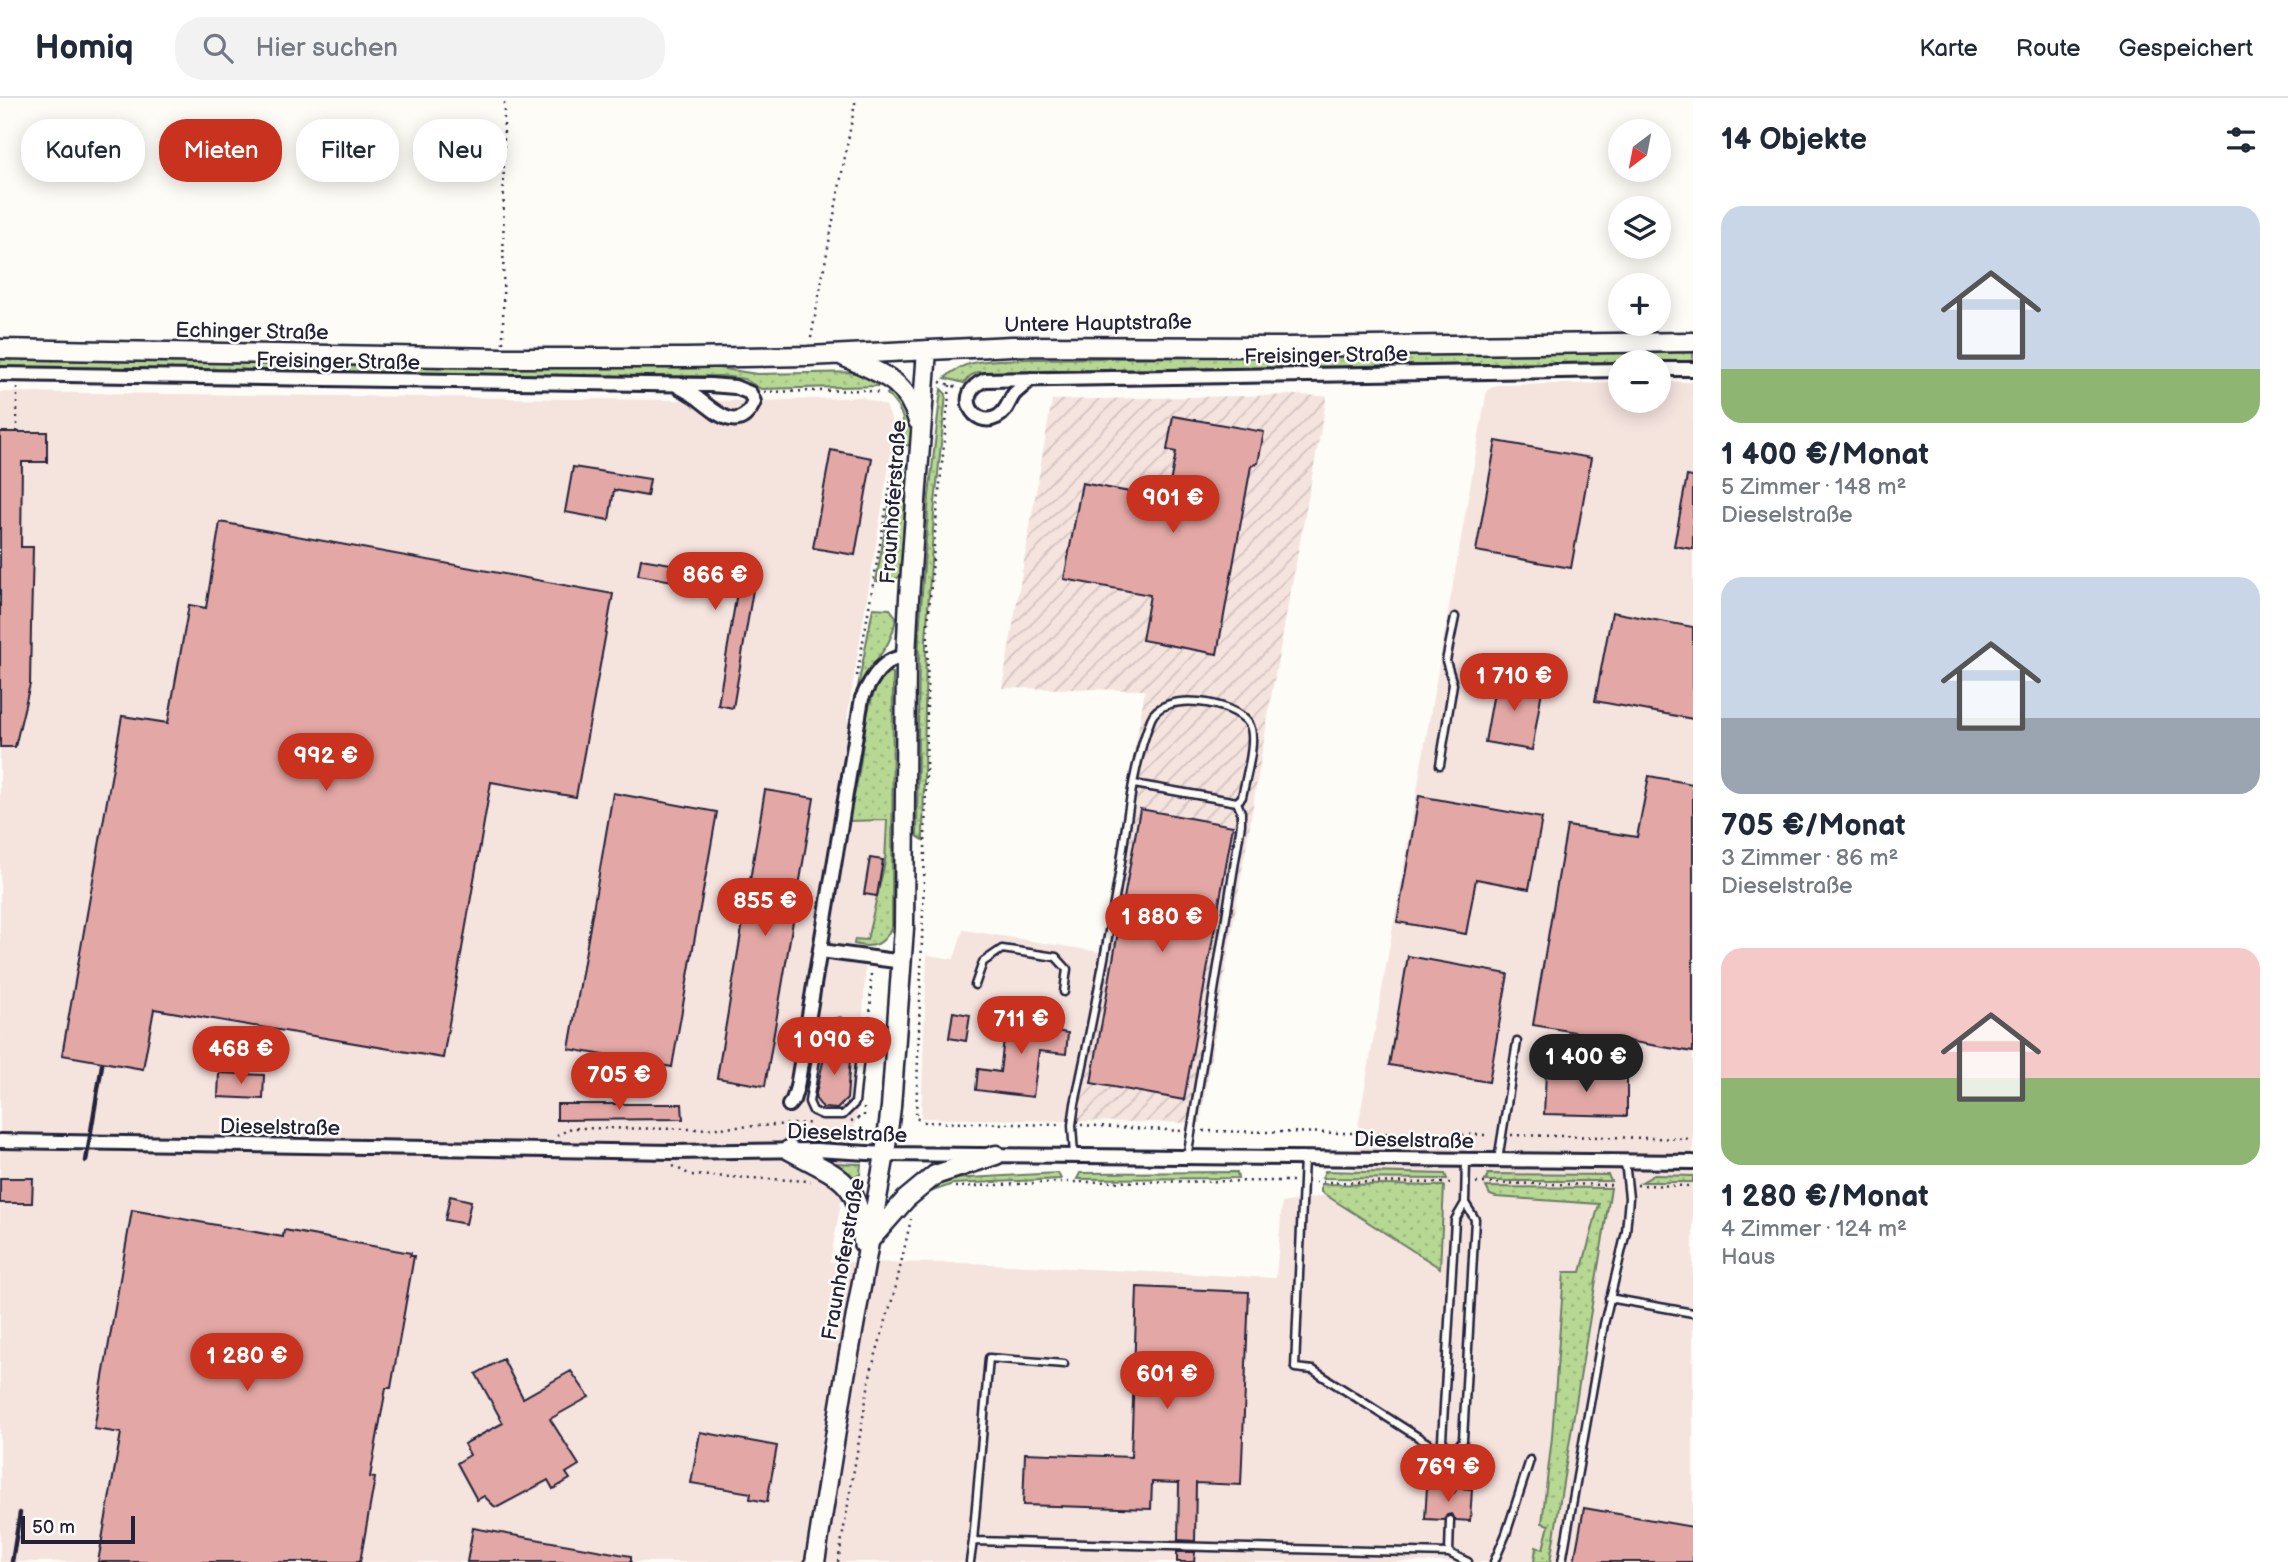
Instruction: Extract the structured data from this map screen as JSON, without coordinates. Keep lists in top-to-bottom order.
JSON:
{
  "streets": {
    "main road": ["Untere Hauptstraße", "Echinger Straße", "Fraunhoferstraße"],
    "street": ["Freisinger Straße", "Dieselstraße"]
  },
  "crossings": [
    ["Untere Hauptstraße", "Echinger Straße"],
    ["Untere Hauptstraße", "Fraunhoferstraße"],
    ["Fraunhoferstraße", "Dieselstraße"]
  ],
  "scale_bar": "50 m",
  "north": "bottom left",
  "page": {
    "header": "Homiq",
    "search": "Hier suchen",
    "nav": ["Karte", "Route", "Gespeichert"],
    "heading": "14 Objekte",
    "map_buttons": ["+", "−"],
    "chip": [
      "Kaufen",
      "Mieten",
      "Filter",
      "Neu"
    ],
    "list": [
      {
        "name": "1 400 €/Monat",
        "note": "5 Zimmer · 148 m² · Dieselstraße"
      },
      {
        "name": "705 €/Monat",
        "note": "3 Zimmer · 86 m² · Dieselstraße"
      },
      {
        "name": "1 280 €/Monat",
        "note": "4 Zimmer · 124 m² · Haus"
      }
    ],
    "price": [
      "901 €",
      "866 €",
      "1 710 €",
      "992 €",
      "855 €",
      "1 880 €",
      "711 €",
      "1 090 €",
      "468 €",
      "1 400 €",
      "705 €",
      "1 280 €",
      "601 €",
      "769 €"
    ],
    "scale": "50 m"
  }
}
